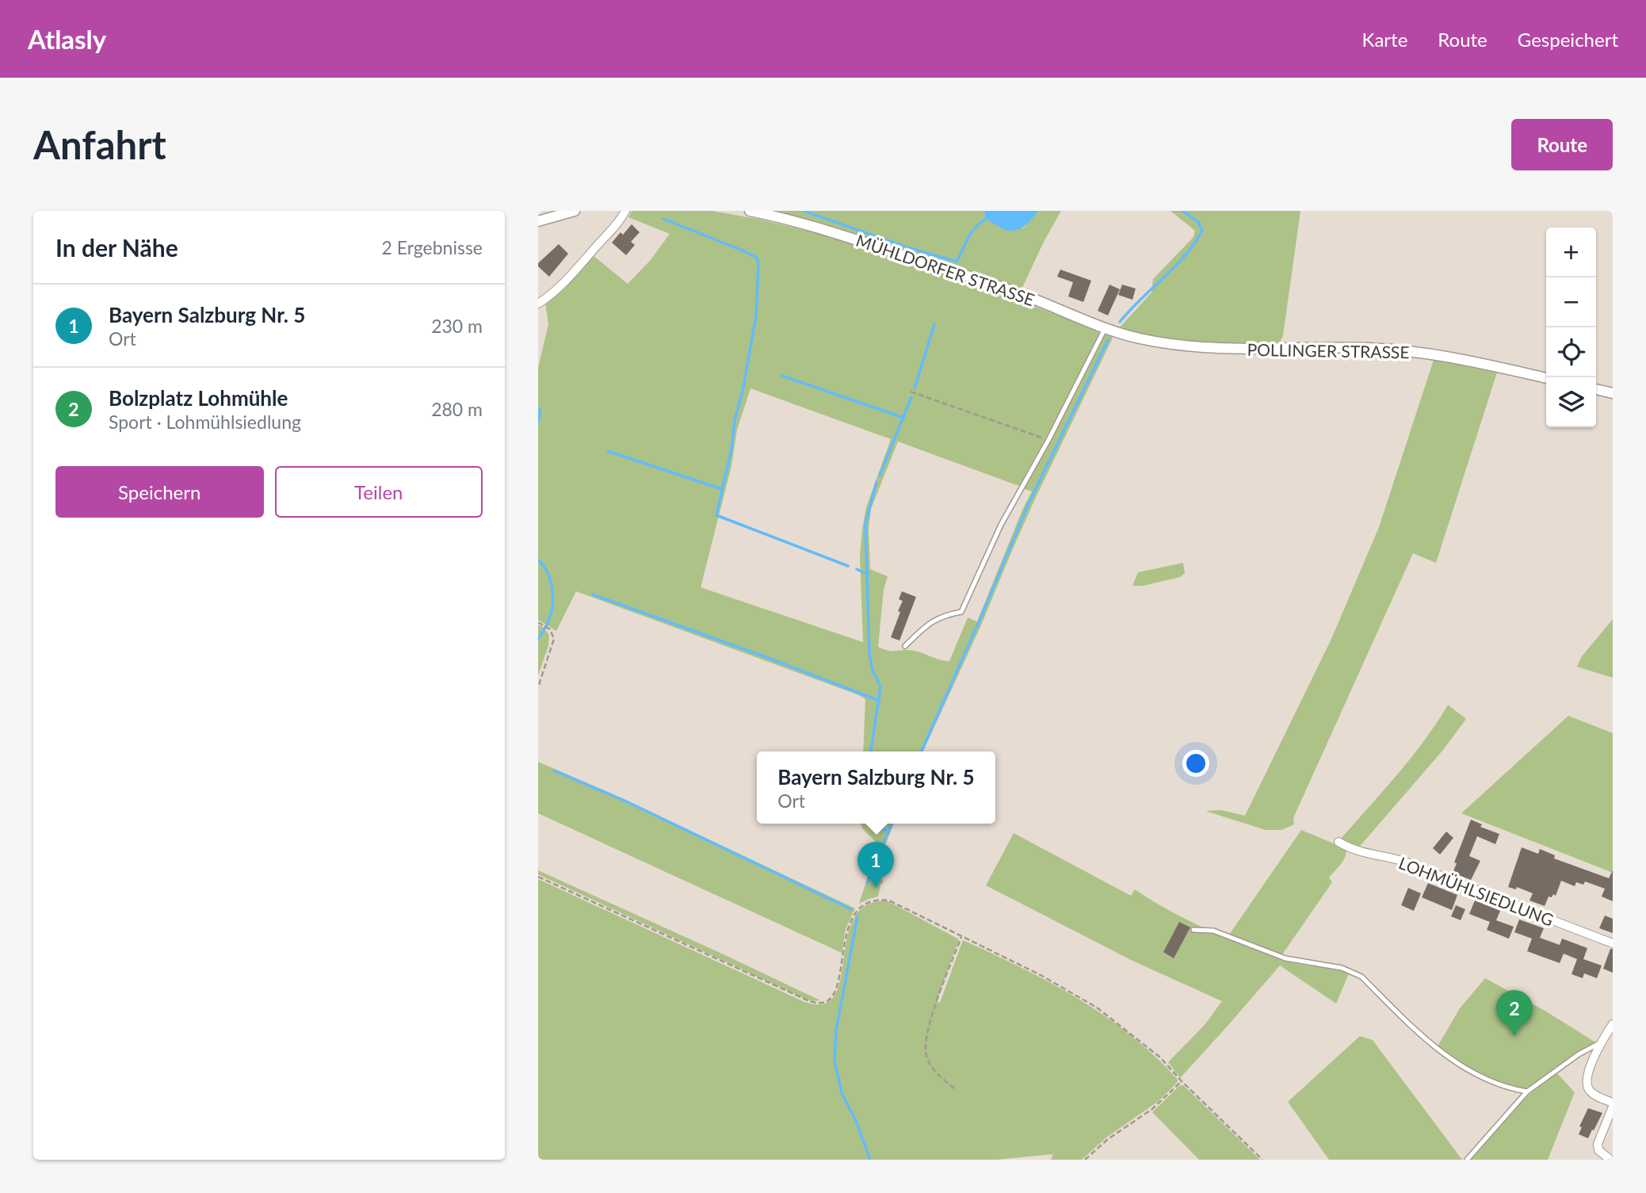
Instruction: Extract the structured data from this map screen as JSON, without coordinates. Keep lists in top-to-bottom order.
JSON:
{
  "streets": {
    "street": ["MÜHLDORFER STRASSE", "POLLINGER STRASSE", "LOHMÜHLSIEDLUNG"]
  },
  "crossings": [
    ["MÜHLDORFER STRASSE", "POLLINGER STRASSE"]
  ],
  "page": {
    "header": "Atlasly",
    "nav": ["Karte", "Route", "Gespeichert"],
    "buttons": [
      "Route",
      ["Speichern", "Teilen"]
    ],
    "title": "Anfahrt",
    "heading": ["In der Nähe", "2 Ergebnisse"],
    "map_buttons": ["+", "−"],
    "list": [
      {
        "mark": "1",
        "name": "Bayern Salzburg Nr. 5",
        "note": "Ort",
        "value": "230 m"
      },
      {
        "mark": "2",
        "name": "Bolzplatz Lohmühle",
        "note": "Sport · Lohmühlsiedlung",
        "value": "280 m"
      }
    ],
    "popup": ["Bayern Salzburg Nr. 5", "Ort"],
    "pins": ["1", "2"]
  }
}
